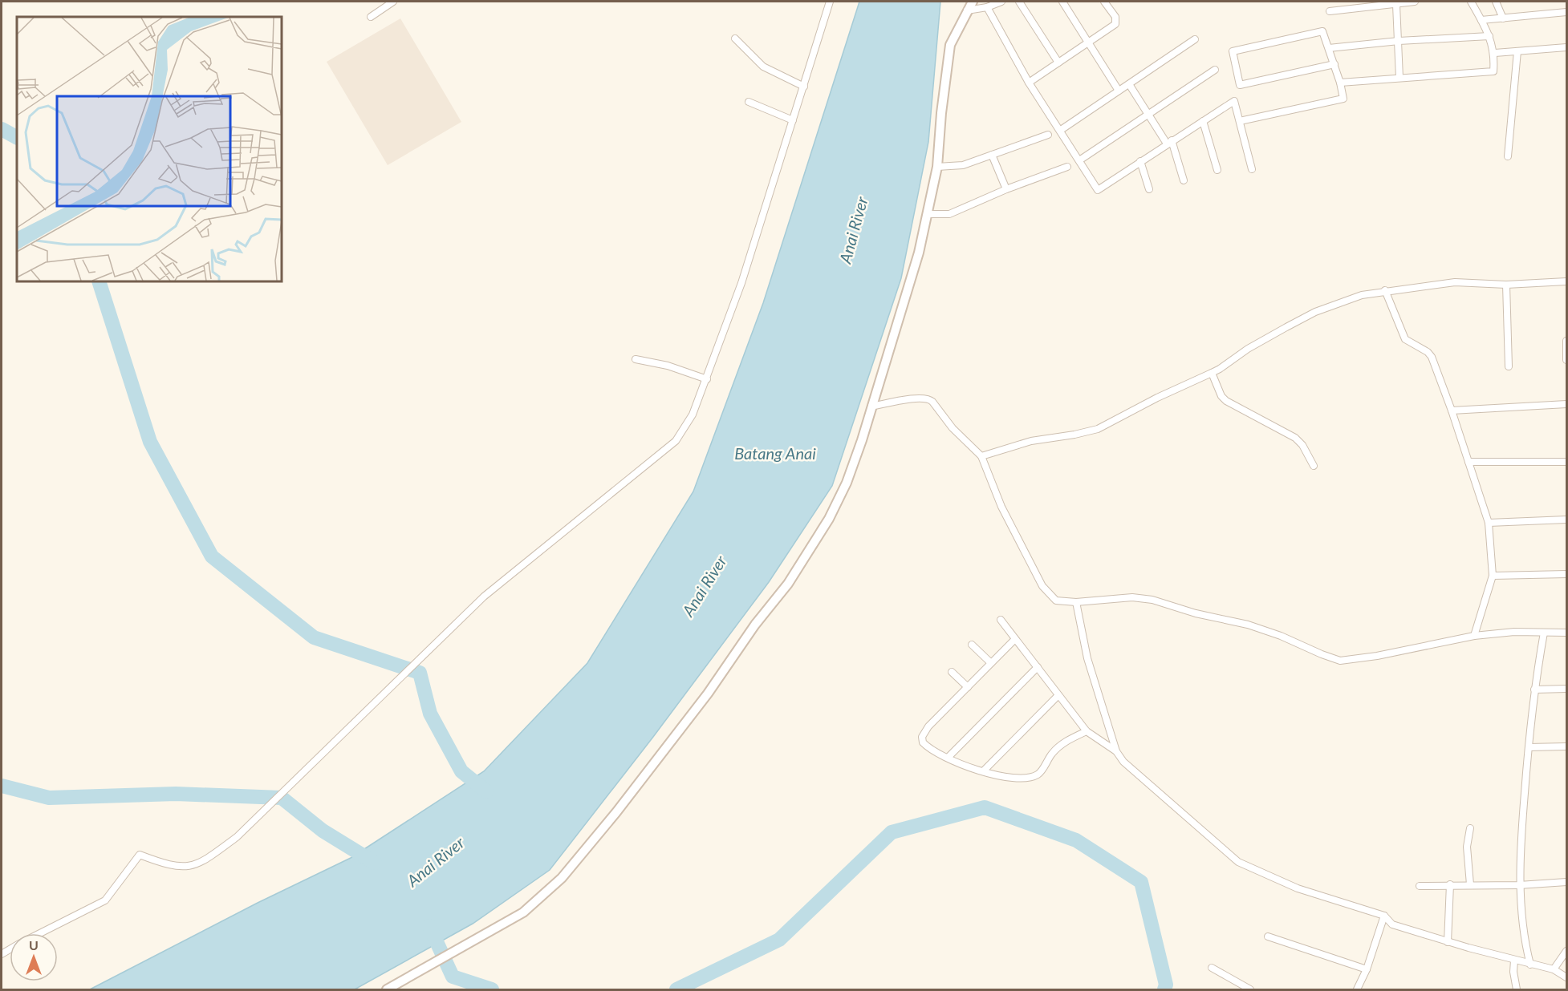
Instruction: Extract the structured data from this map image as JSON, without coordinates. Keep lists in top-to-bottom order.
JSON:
{
  "water": ["Anai River", "Batang Anai"],
  "north": "top"
}
